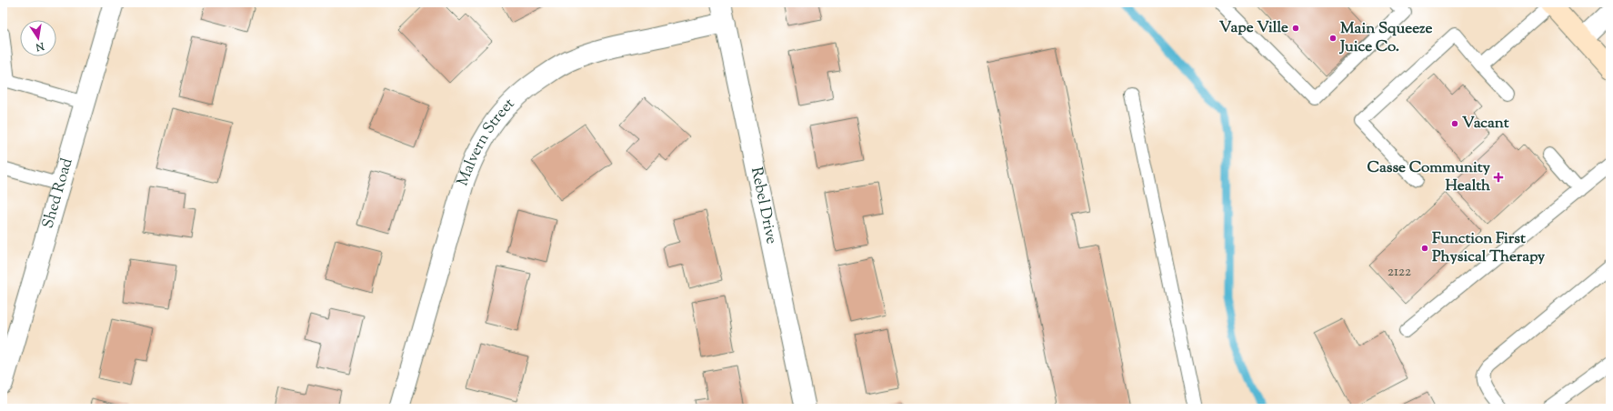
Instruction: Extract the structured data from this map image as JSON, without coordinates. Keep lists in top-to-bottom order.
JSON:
{
  "streets": {
    "street": ["Malvern Street", "Shed Road", "Rebel Drive"]
  },
  "crossings": [
    ["Malvern Street", "Rebel Drive"]
  ],
  "places": {
    "other": [
      "Vape Ville",
      "Main Squeeze Juice Co.",
      "Vacant",
      "Function First Physical Therapy"
    ],
    "health": ["Casse Community Health"]
  },
  "house_numbers": ["2122"],
  "north": "bottom"
}
